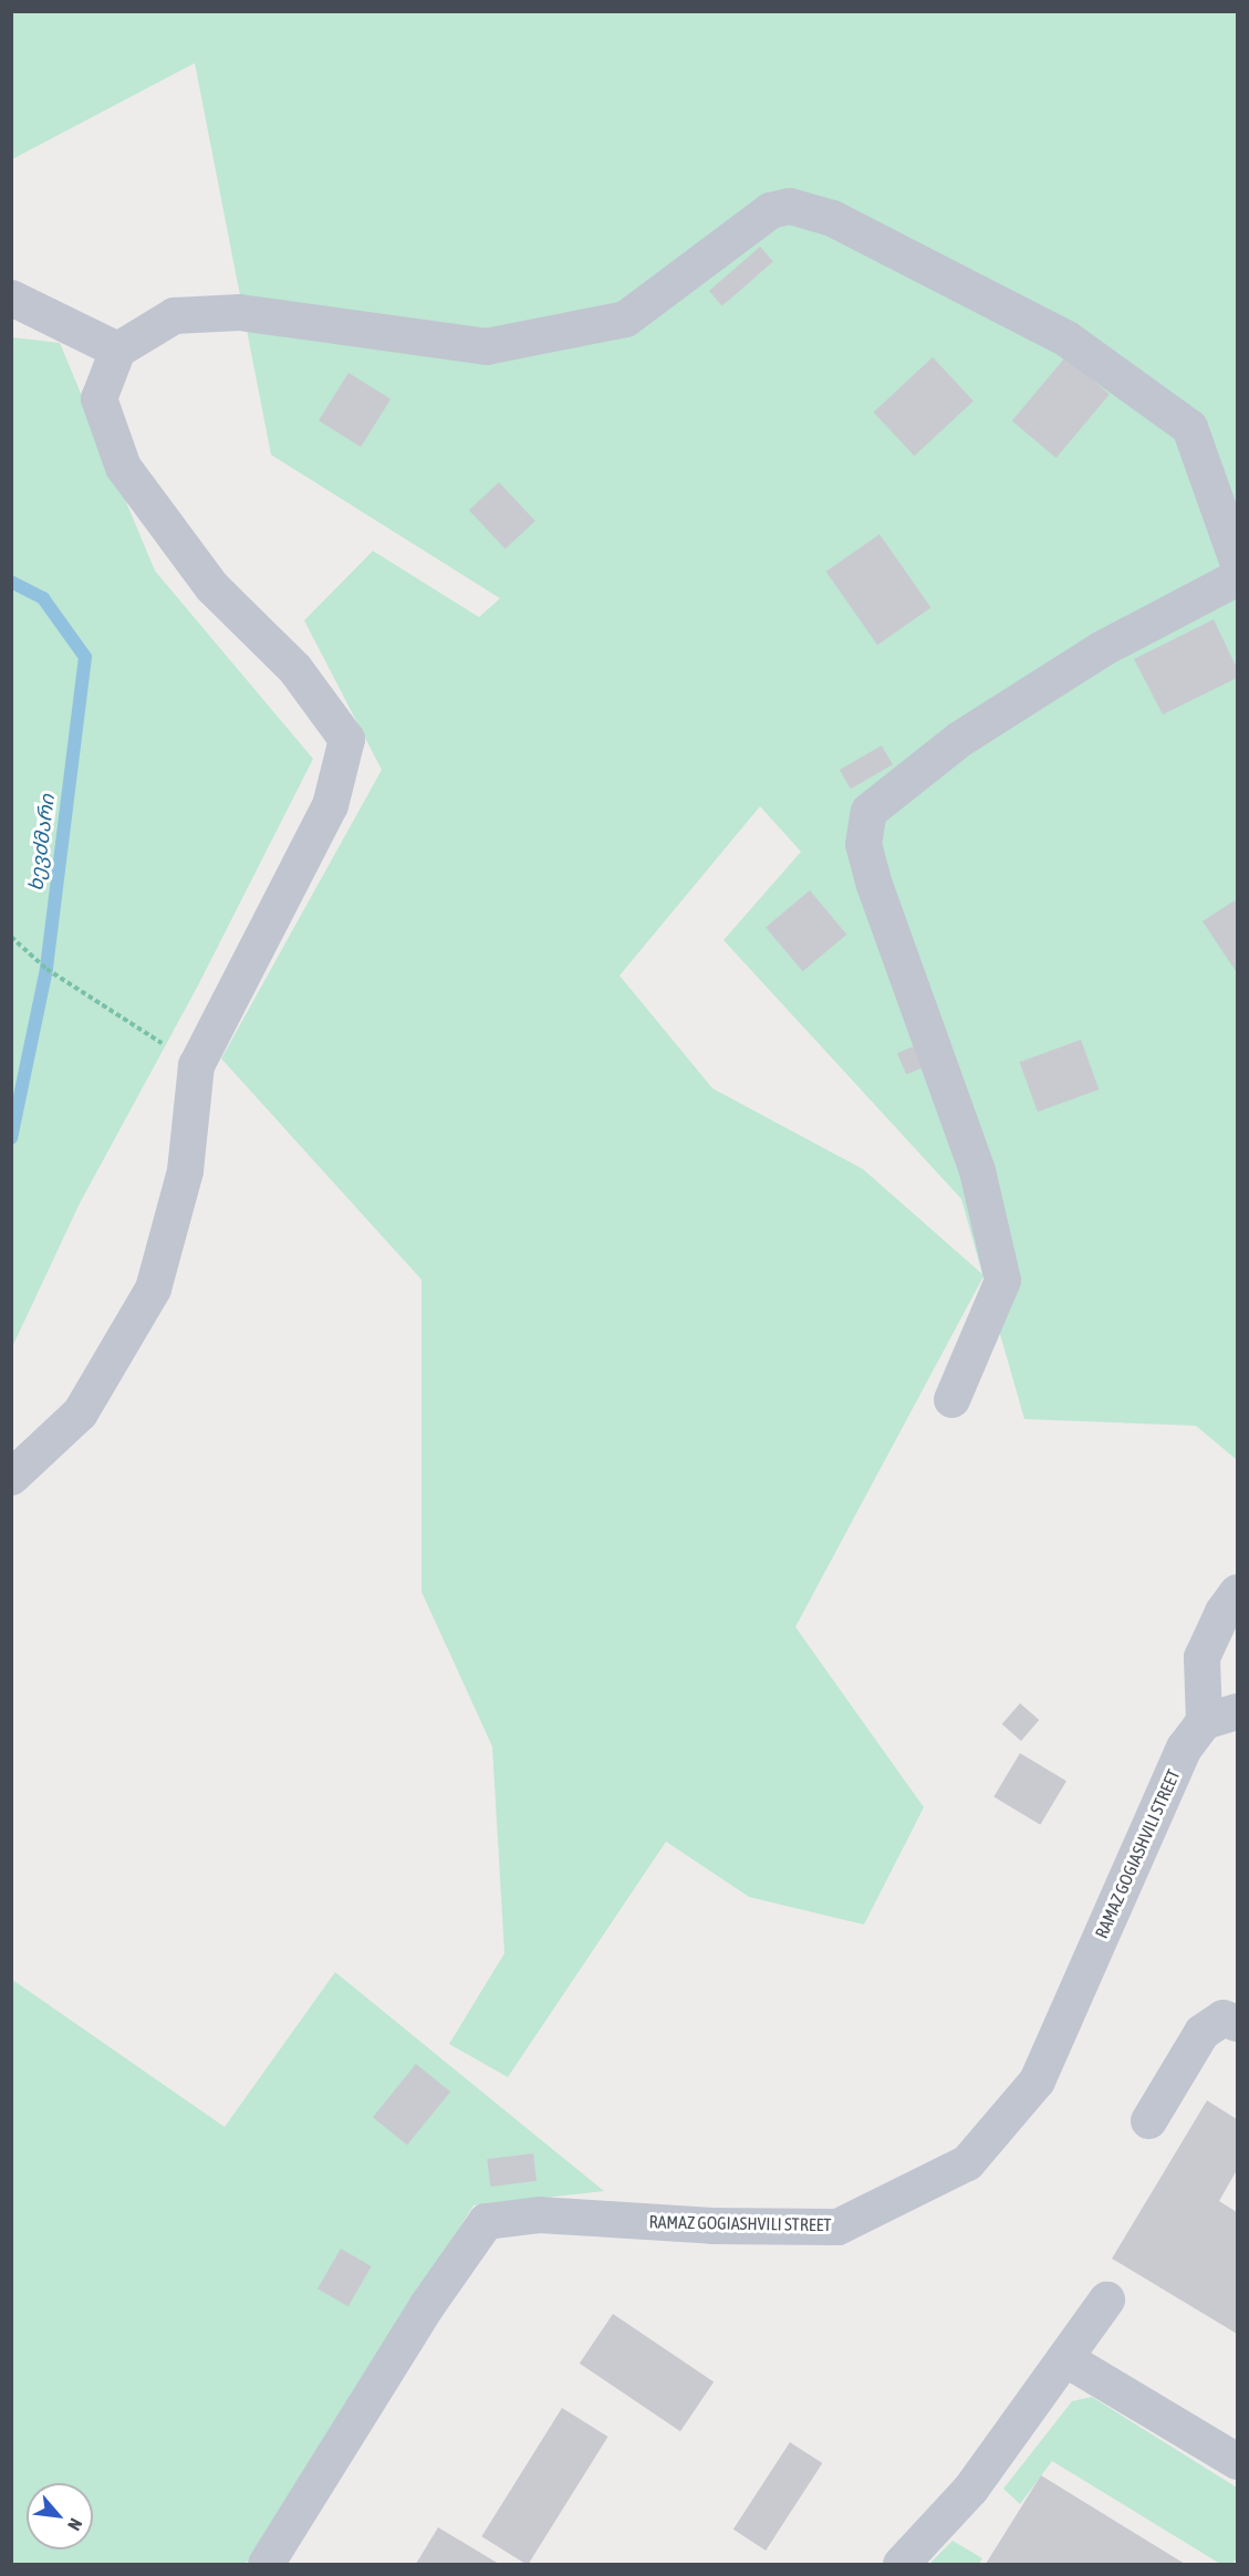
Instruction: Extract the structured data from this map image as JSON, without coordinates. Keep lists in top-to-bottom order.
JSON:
{
  "streets": {
    "street": ["RAMAZ GOGIASHVILI STREET"]
  },
  "water": ["ხევძმარი"],
  "north": "bottom right"
}
